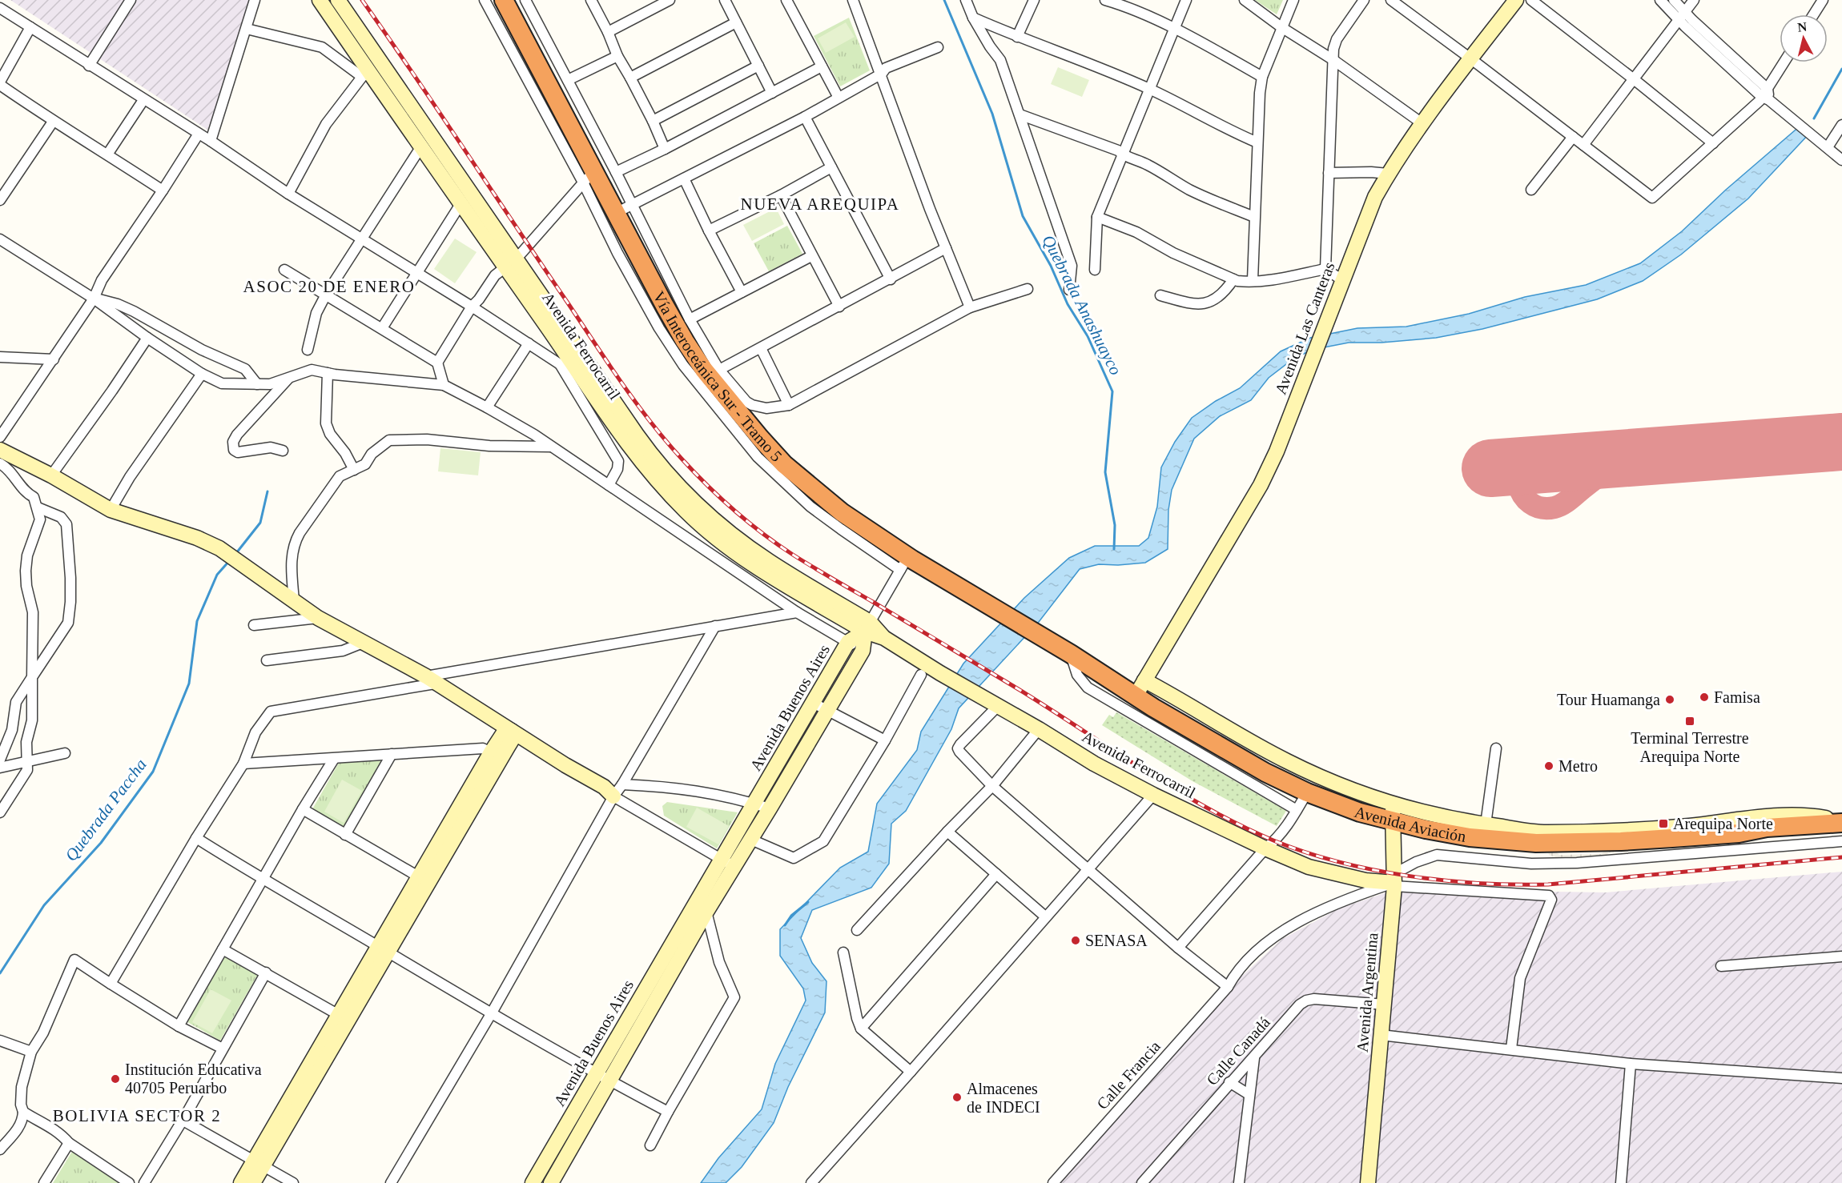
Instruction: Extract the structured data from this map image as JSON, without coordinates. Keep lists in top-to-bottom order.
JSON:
{
  "streets": {
    "highway": ["Vía Interoceánica Sur - Tramo 5", "Avenida Aviación"],
    "street": [
      "Avenida Las Canteras",
      "Avenida Ferrocarril",
      "Avenida Buenos Aires",
      "Avenida Argentina",
      "Calle Canadá",
      "Calle Francia"
    ]
  },
  "crossings": [
    ["Avenida Las Canteras", "Avenida Aviación"],
    ["Avenida Ferrocarril", "Avenida Buenos Aires"],
    ["Avenida Ferrocarril", "Avenida Argentina"],
    ["Avenida Ferrocarril", "Calle Francia"],
    ["Vía Interoceánica Sur - Tramo 5", "Avenida Aviación"],
    ["Avenida Aviación", "Avenida Argentina"],
    ["Avenida Argentina", "Calle Canadá"],
    ["Avenida Argentina", "Calle Francia"]
  ],
  "districts": ["NUEVA AREQUIPA", "ASOC 20 DE ENERO", "BOLIVIA SECTOR 2"],
  "water": ["Quebrada Anashuayco", "Quebrada Paccha"],
  "places": {
    "other": [
      "Famisa",
      "Tour Huamanga",
      "Metro",
      "SENASA",
      "Institución Educativa 40705 Peruarbo",
      "Almacenes de INDECI"
    ],
    "transit": ["Terminal Terrestre Arequipa Norte", "Arequipa Norte"]
  },
  "north": "top"
}
